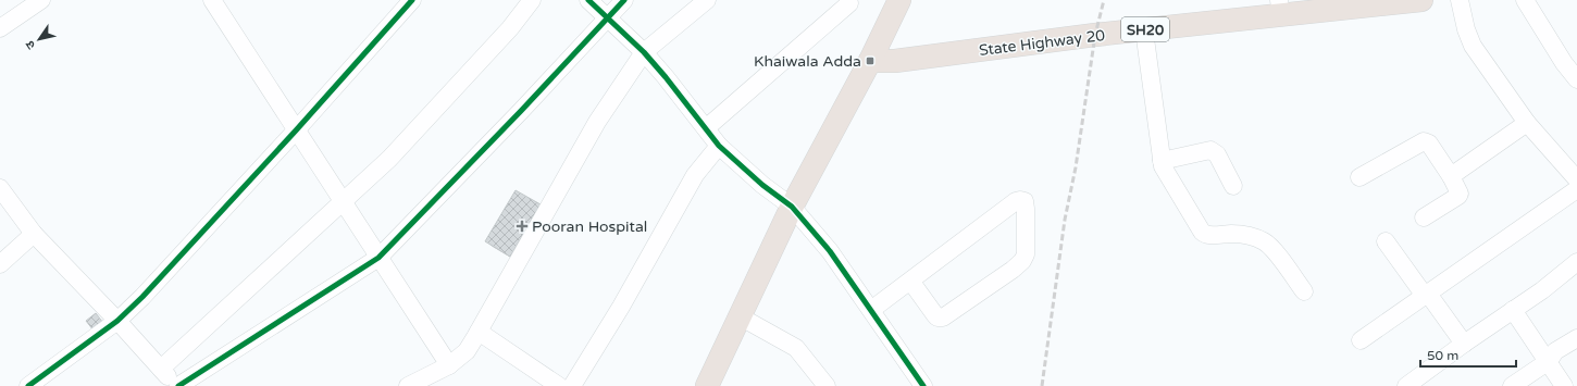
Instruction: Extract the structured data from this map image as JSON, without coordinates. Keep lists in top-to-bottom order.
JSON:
{
  "streets": {
    "main road": ["SH20", "State Highway 20"]
  },
  "places": {
    "transit": ["Khaiwala Adda"],
    "health": ["Pooran Hospital"]
  },
  "scale_bar": "50 m",
  "north": "bottom left"
}
